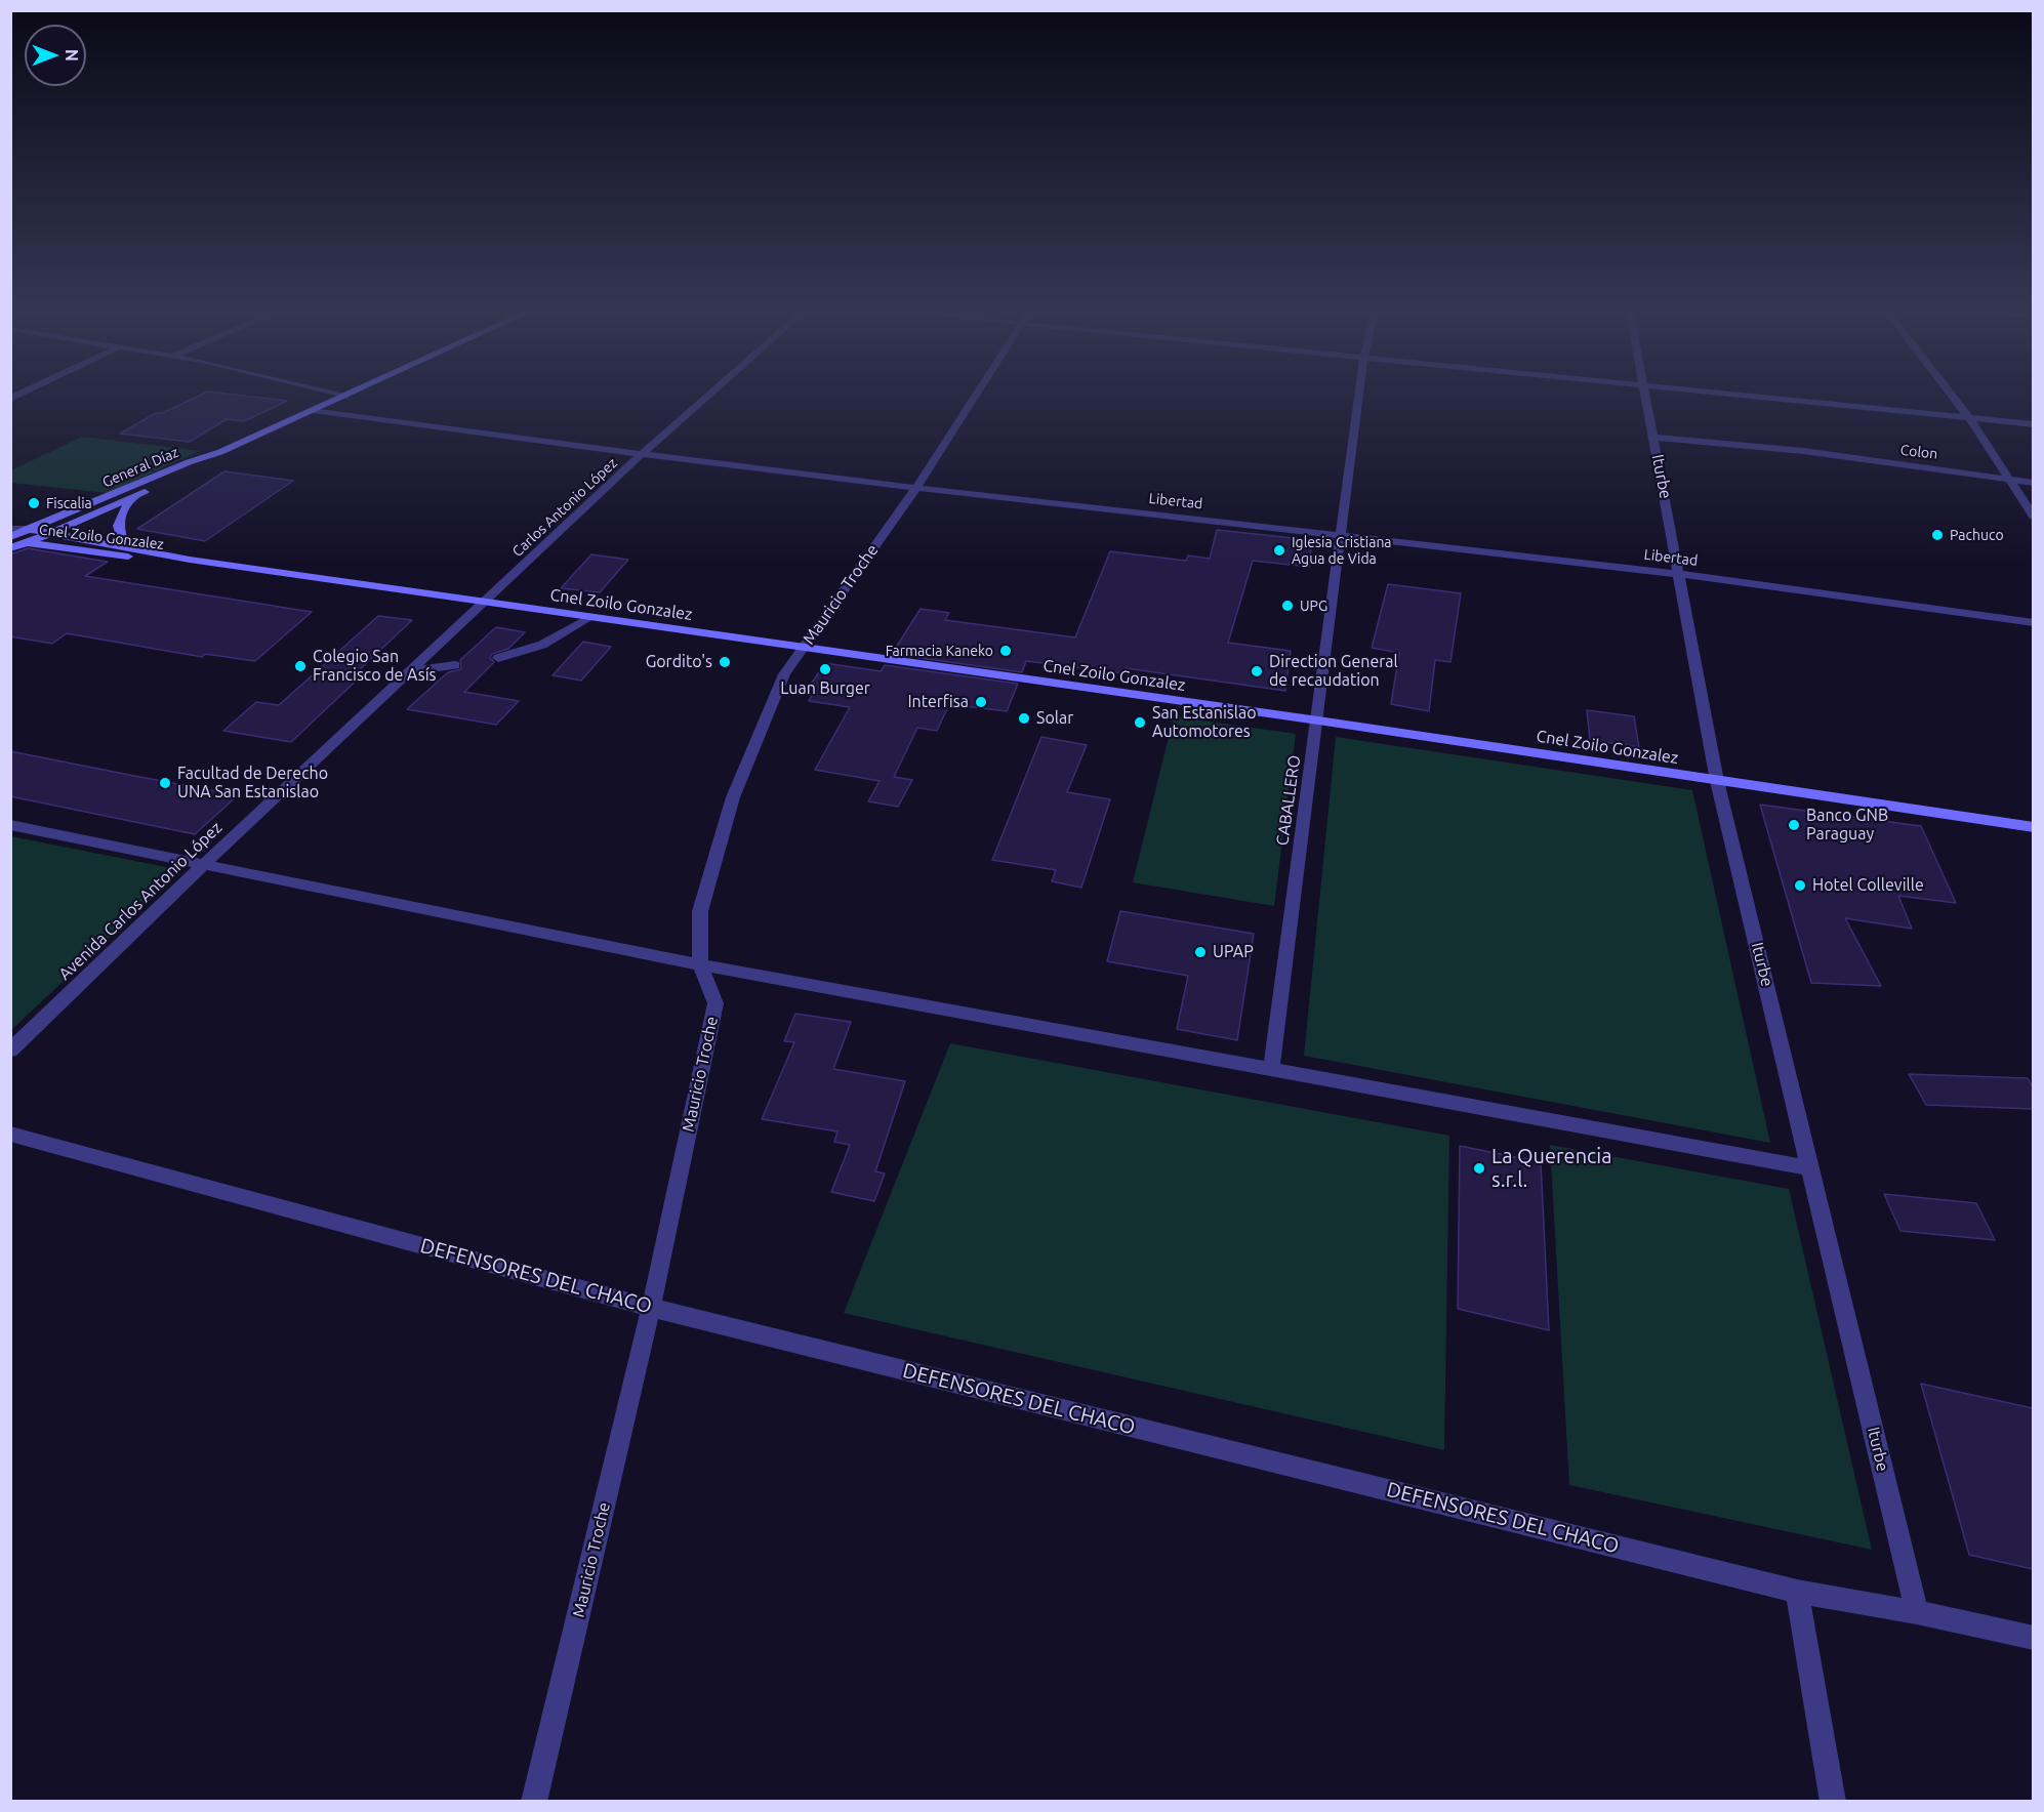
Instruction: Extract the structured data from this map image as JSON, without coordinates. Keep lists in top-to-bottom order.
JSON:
{
  "streets": {
    "main road": ["General Díaz", "Cnel Zoilo Gonzalez"],
    "street": [
      "Colon",
      "Iturbe",
      "Libertad",
      "Carlos Antonio López",
      "Mauricio Troche",
      "CABALLERO",
      "Avenida Carlos Antonio López",
      "DEFENSORES DEL CHACO"
    ]
  },
  "crossings": [
    ["Colon", "Iturbe"],
    ["General Díaz", "Cnel Zoilo Gonzalez"],
    ["Iturbe", "Libertad"],
    ["Iturbe", "Cnel Zoilo Gonzalez"],
    ["Iturbe", "DEFENSORES DEL CHACO"],
    ["Libertad", "Carlos Antonio López"],
    ["Libertad", "Mauricio Troche"],
    ["Libertad", "CABALLERO"],
    ["Carlos Antonio López", "Cnel Zoilo Gonzalez"],
    ["Carlos Antonio López", "Avenida Carlos Antonio López"],
    ["Cnel Zoilo Gonzalez", "Mauricio Troche"],
    ["Cnel Zoilo Gonzalez", "CABALLERO"],
    ["Cnel Zoilo Gonzalez", "Avenida Carlos Antonio López"],
    ["Mauricio Troche", "DEFENSORES DEL CHACO"]
  ],
  "places": [
    "Fiscalia",
    "Pachuco",
    "Iglesia Cristiana Agua de Vida",
    "UPG",
    "Farmacia Kaneko",
    "Gordito's",
    "Colegio San Francisco de Asís",
    "Luan Burger",
    "Direction General de recaudation",
    "Interfisa",
    "Solar",
    "San Estanislao Automotores",
    "Facultad de Derecho UNA San Estanislao",
    "Banco GNB Paraguay",
    "Hotel Colleville",
    "UPAP",
    "La Querencia s.r.l."
  ],
  "north": "right"
}
